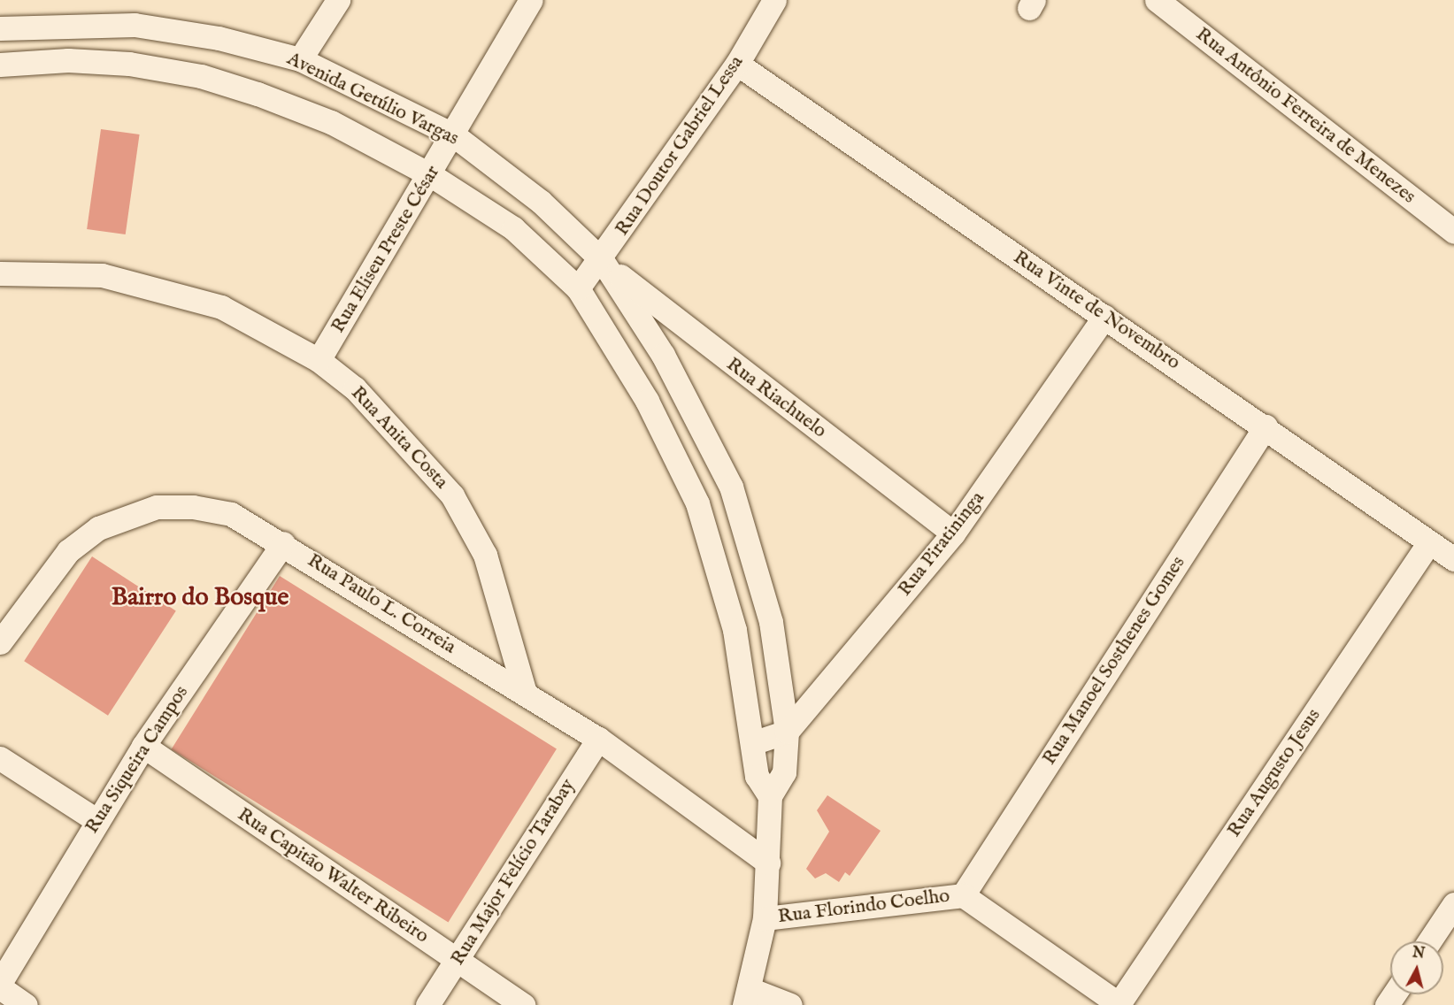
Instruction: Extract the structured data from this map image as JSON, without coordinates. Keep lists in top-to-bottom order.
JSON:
{
  "streets": {
    "street": [
      "Avenida Getúlio Vargas",
      "Rua Antônio Ferreira de Menezes",
      "Rua Doutor Gabriel Lessa",
      "Rua Eliseu Preste César",
      "Rua Vinte de Novembro",
      "Rua Riachuelo",
      "Rua Anita Costa",
      "Rua Piratininga",
      "Rua Paulo L. Correia",
      "Rua Manoel Sosthenes Gomes",
      "Rua Siqueira Campos",
      "Rua Augusto Jesus",
      "Rua Major Felício Tarabay",
      "Rua Capitão Walter Ribeiro",
      "Rua Florindo Coelho"
    ]
  },
  "crossings": [
    ["Avenida Getúlio Vargas", "Rua Doutor Gabriel Lessa"],
    ["Avenida Getúlio Vargas", "Rua Eliseu Preste César"],
    ["Avenida Getúlio Vargas", "Rua Riachuelo"],
    ["Avenida Getúlio Vargas", "Rua Piratininga"],
    ["Avenida Getúlio Vargas", "Rua Paulo L. Correia"],
    ["Avenida Getúlio Vargas", "Rua Florindo Coelho"],
    ["Rua Doutor Gabriel Lessa", "Rua Vinte de Novembro"],
    ["Rua Doutor Gabriel Lessa", "Rua Riachuelo"],
    ["Rua Eliseu Preste César", "Rua Anita Costa"],
    ["Rua Vinte de Novembro", "Rua Piratininga"],
    ["Rua Vinte de Novembro", "Rua Manoel Sosthenes Gomes"],
    ["Rua Vinte de Novembro", "Rua Augusto Jesus"],
    ["Rua Riachuelo", "Rua Piratininga"],
    ["Rua Anita Costa", "Rua Paulo L. Correia"],
    ["Rua Paulo L. Correia", "Rua Siqueira Campos"],
    ["Rua Paulo L. Correia", "Rua Major Felício Tarabay"],
    ["Rua Manoel Sosthenes Gomes", "Rua Florindo Coelho"],
    ["Rua Siqueira Campos", "Rua Capitão Walter Ribeiro"],
    ["Rua Augusto Jesus", "Rua Florindo Coelho"],
    ["Rua Major Felício Tarabay", "Rua Capitão Walter Ribeiro"]
  ],
  "districts": ["Bairro do Bosque"],
  "north": "top"
}
